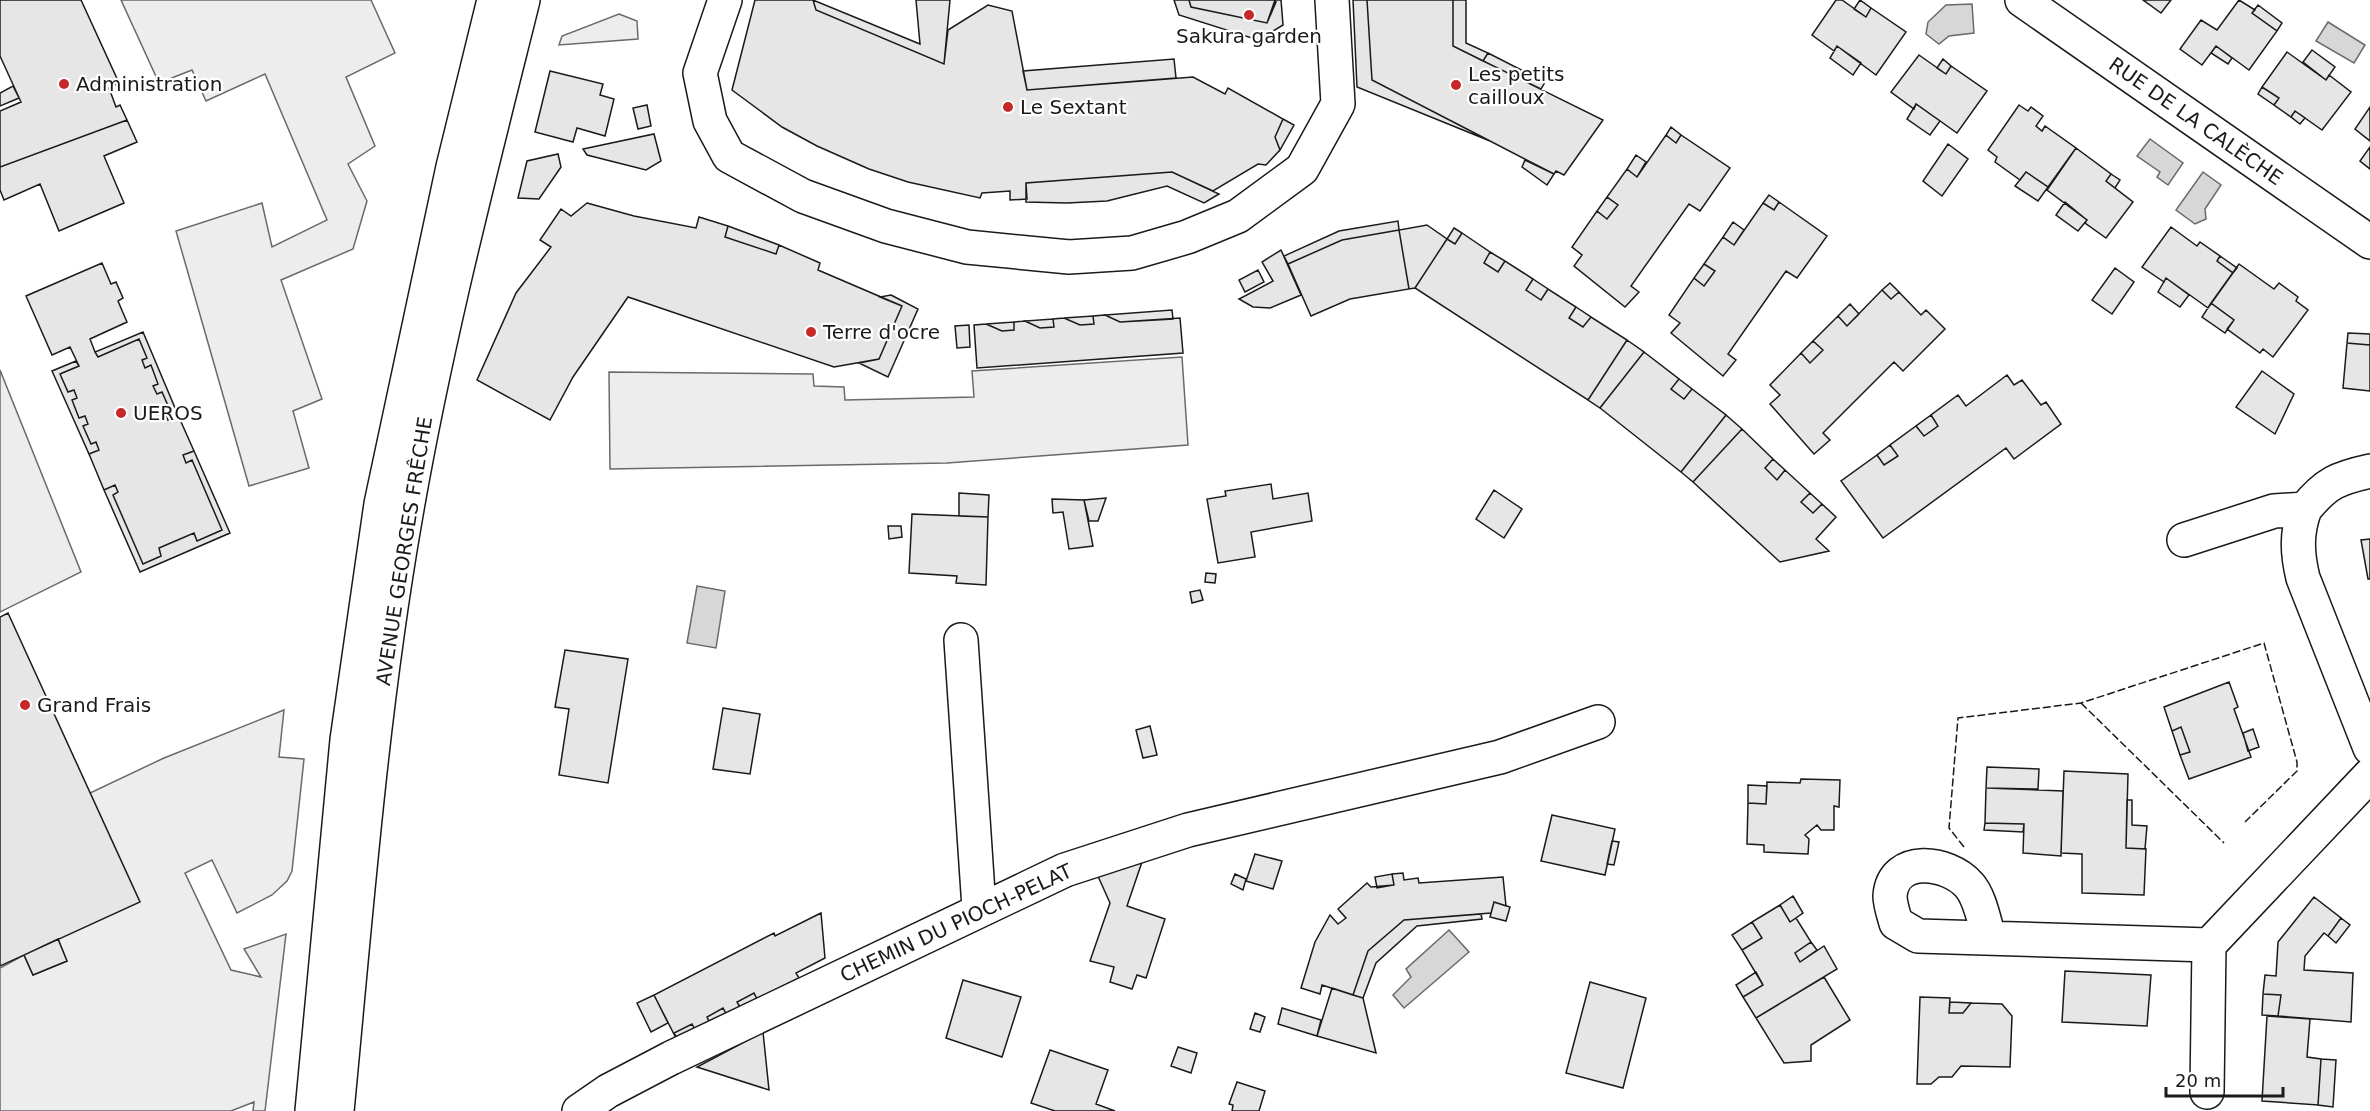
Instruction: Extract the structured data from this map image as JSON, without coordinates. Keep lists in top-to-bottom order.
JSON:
{
  "streets": {
    "street": ["RUE DE LA CALÈCHE", "AVENUE GEORGES FRÊCHE", "CHEMIN DU PIOCH-PELAT"]
  },
  "places": [
    "Sakura garden",
    "Administration",
    "Les petits cailloux",
    "Le Sextant",
    "Terre d'ocre",
    "UEROS",
    "Grand Frais"
  ],
  "scale_bar": "20 m"
}
